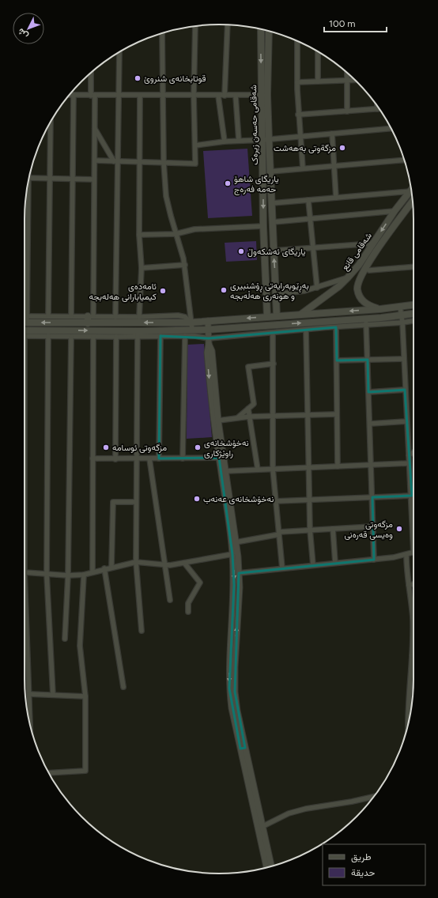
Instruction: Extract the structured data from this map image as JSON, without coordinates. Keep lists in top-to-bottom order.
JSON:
{
  "streets": {
    "main road": ["شەقامی حەسەن زیرەک", "شەقامی قانع"]
  },
  "places": [
    "قوتابخانەی شنروێ",
    "مزگةوتى بەھەشت",
    "یاریگای شاهۆ حەمە فەرەج",
    "یاریگای ئەشکەوڵ",
    "بەڕێوبەرایەتی ڕۆشنبیری و هونەری هەڵەبجە",
    "ئامەدەی کیمیابارانی هەلەبجە",
    "مزگەوتی ئوسامە",
    "نەخۆشخانەی راوێژکاری",
    "نەخۆشخانەی عەنەب",
    "مزگەوتی وەیسی قەرەنی"
  ],
  "legend": ["طريق", "حديقة"],
  "scale_bar": "100 m",
  "north": "bottom left"
}
